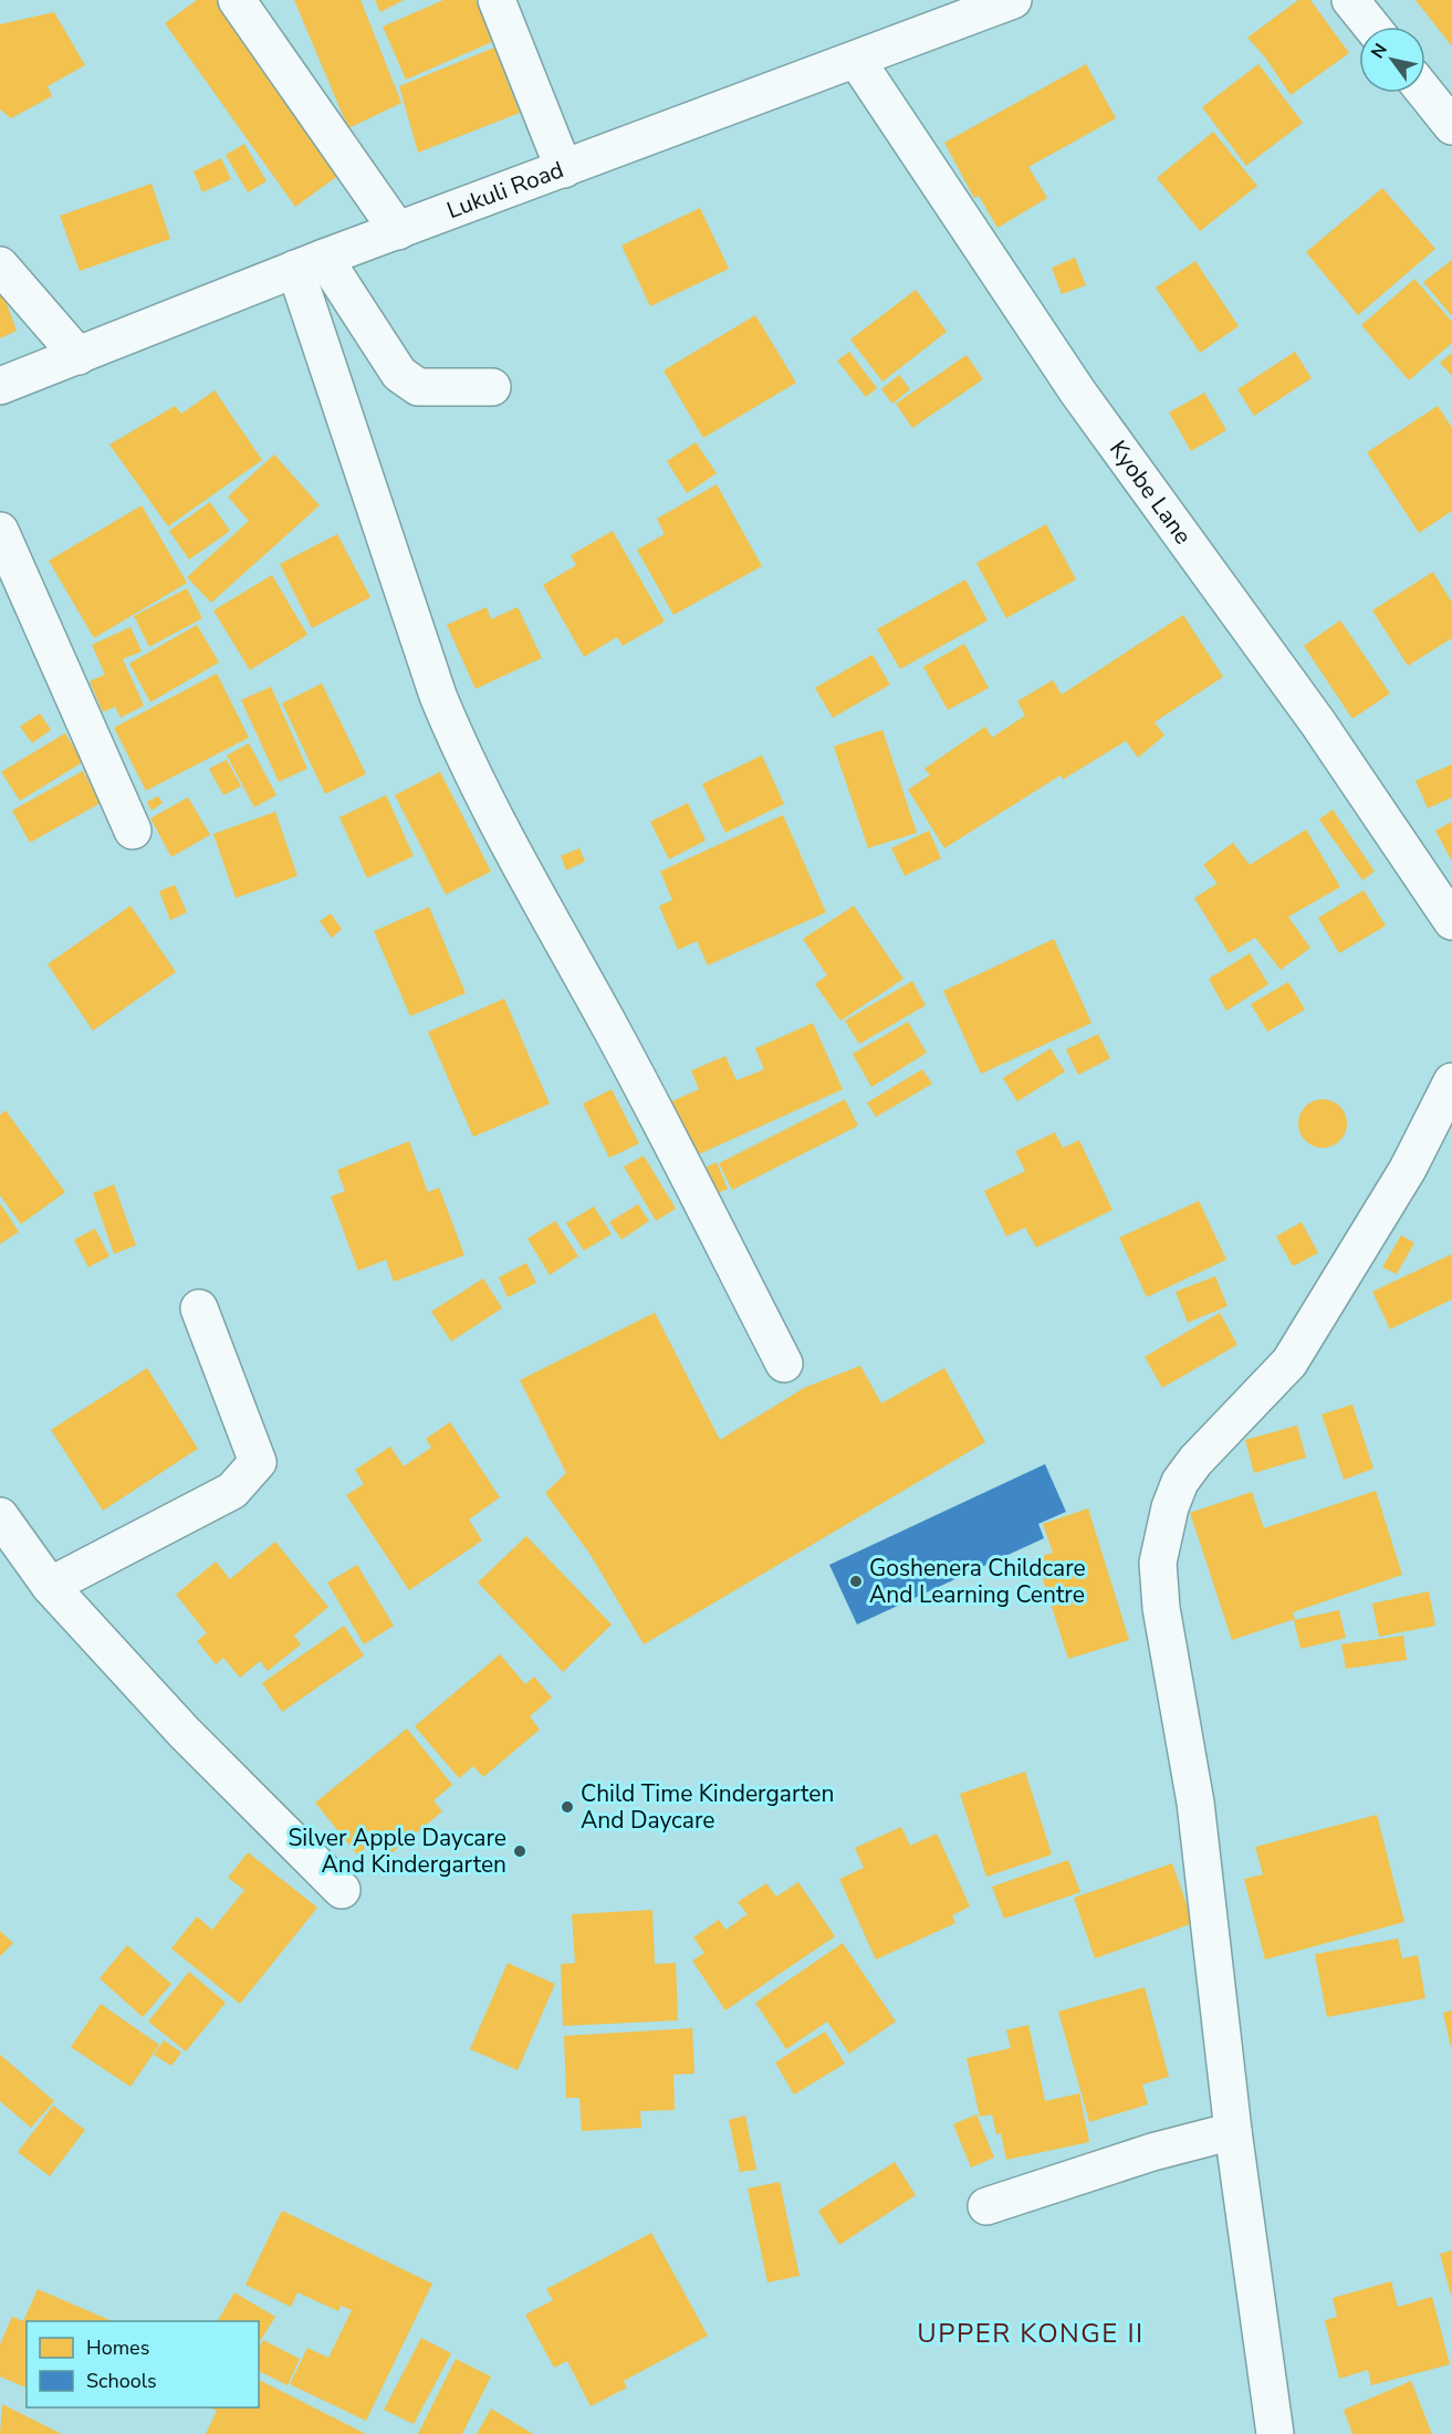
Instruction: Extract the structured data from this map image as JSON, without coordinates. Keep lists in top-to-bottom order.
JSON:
{
  "streets": {
    "street": ["Lukuli Road", "Kyobe Lane"]
  },
  "crossings": [
    ["Lukuli Road", "Kyobe Lane"]
  ],
  "districts": ["UPPER KONGE II"],
  "places": ["Goshenera Childcare And Learning Centre", "Child Time Kindergarten And Daycare", "Silver Apple Daycare And Kindergarten"],
  "legend": ["Homes", "Schools"],
  "north": "top left"
}
